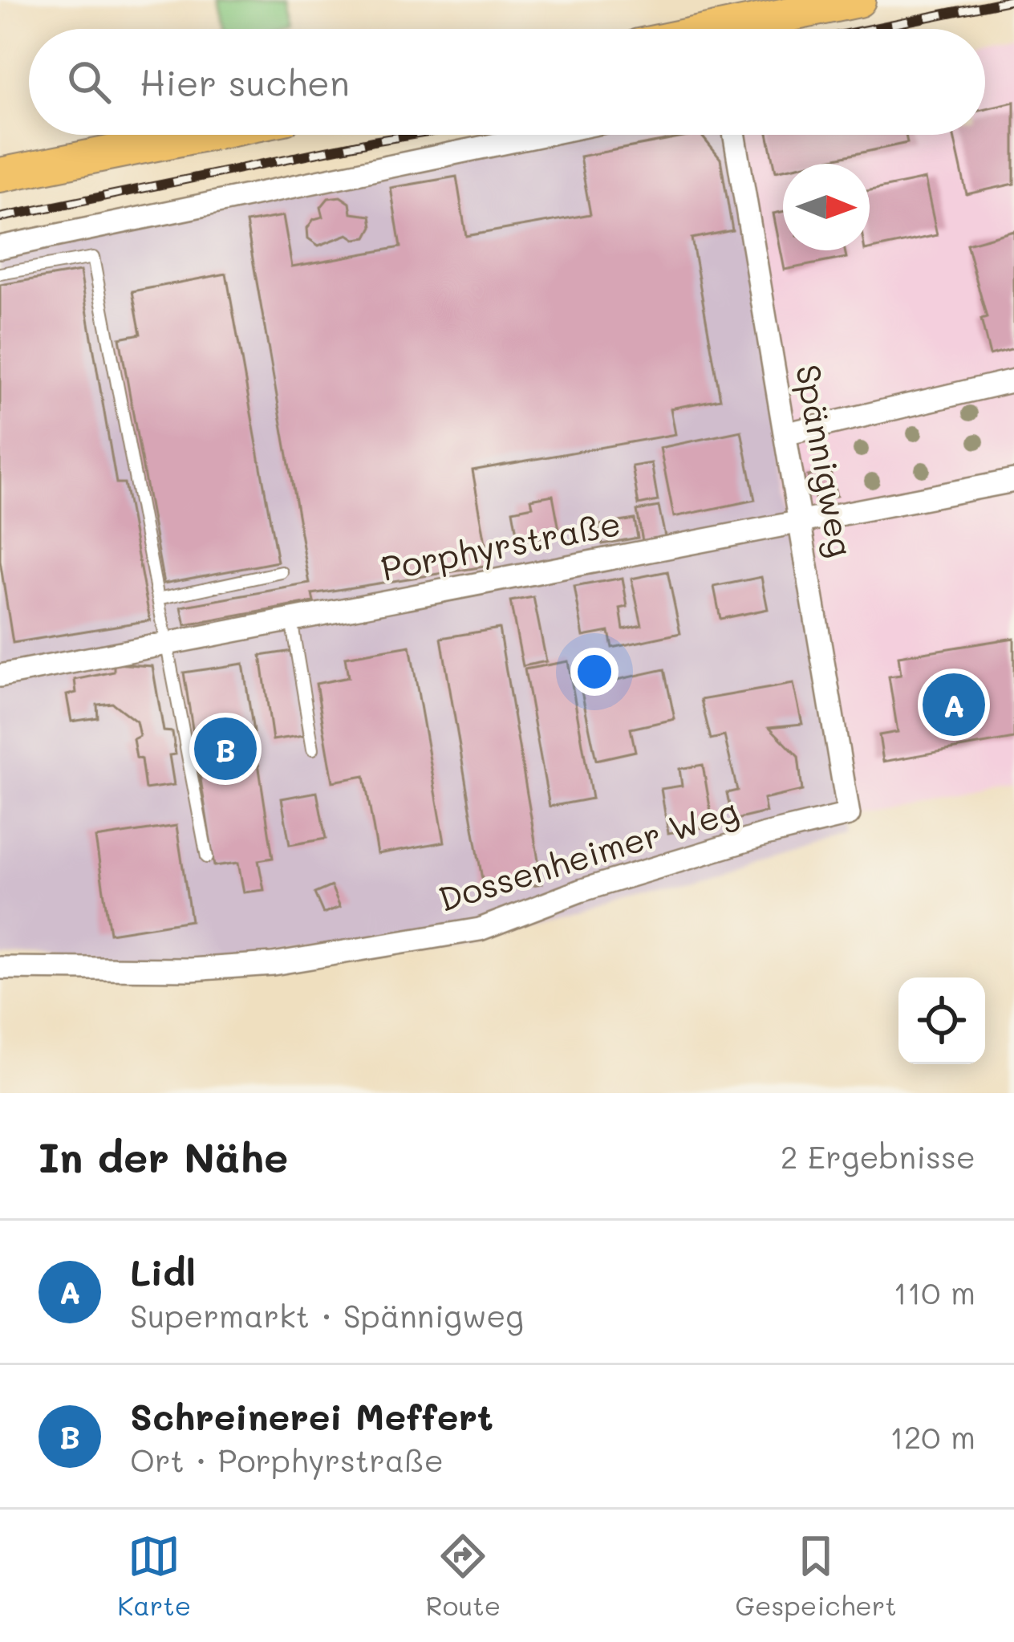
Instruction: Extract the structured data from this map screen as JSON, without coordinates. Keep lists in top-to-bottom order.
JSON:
{
  "streets": {
    "street": ["Spännigweg", "Porphyrstraße", "Dossenheimer Weg"]
  },
  "crossings": [
    ["Spännigweg", "Porphyrstraße"],
    ["Spännigweg", "Dossenheimer Weg"]
  ],
  "north": "right",
  "page": {
    "search": "Hier suchen",
    "pins": ["A", "B"],
    "heading": ["In der Nähe", "2 Ergebnisse"],
    "list": [
      {
        "mark": "A",
        "name": "Lidl",
        "note": "Supermarkt · Spännigweg",
        "value": "110 m"
      },
      {
        "mark": "B",
        "name": "Schreinerei Meffert",
        "note": "Ort · Porphyrstraße",
        "value": "120 m"
      }
    ],
    "nav": ["Karte", "Route", "Gespeichert"]
  }
}
